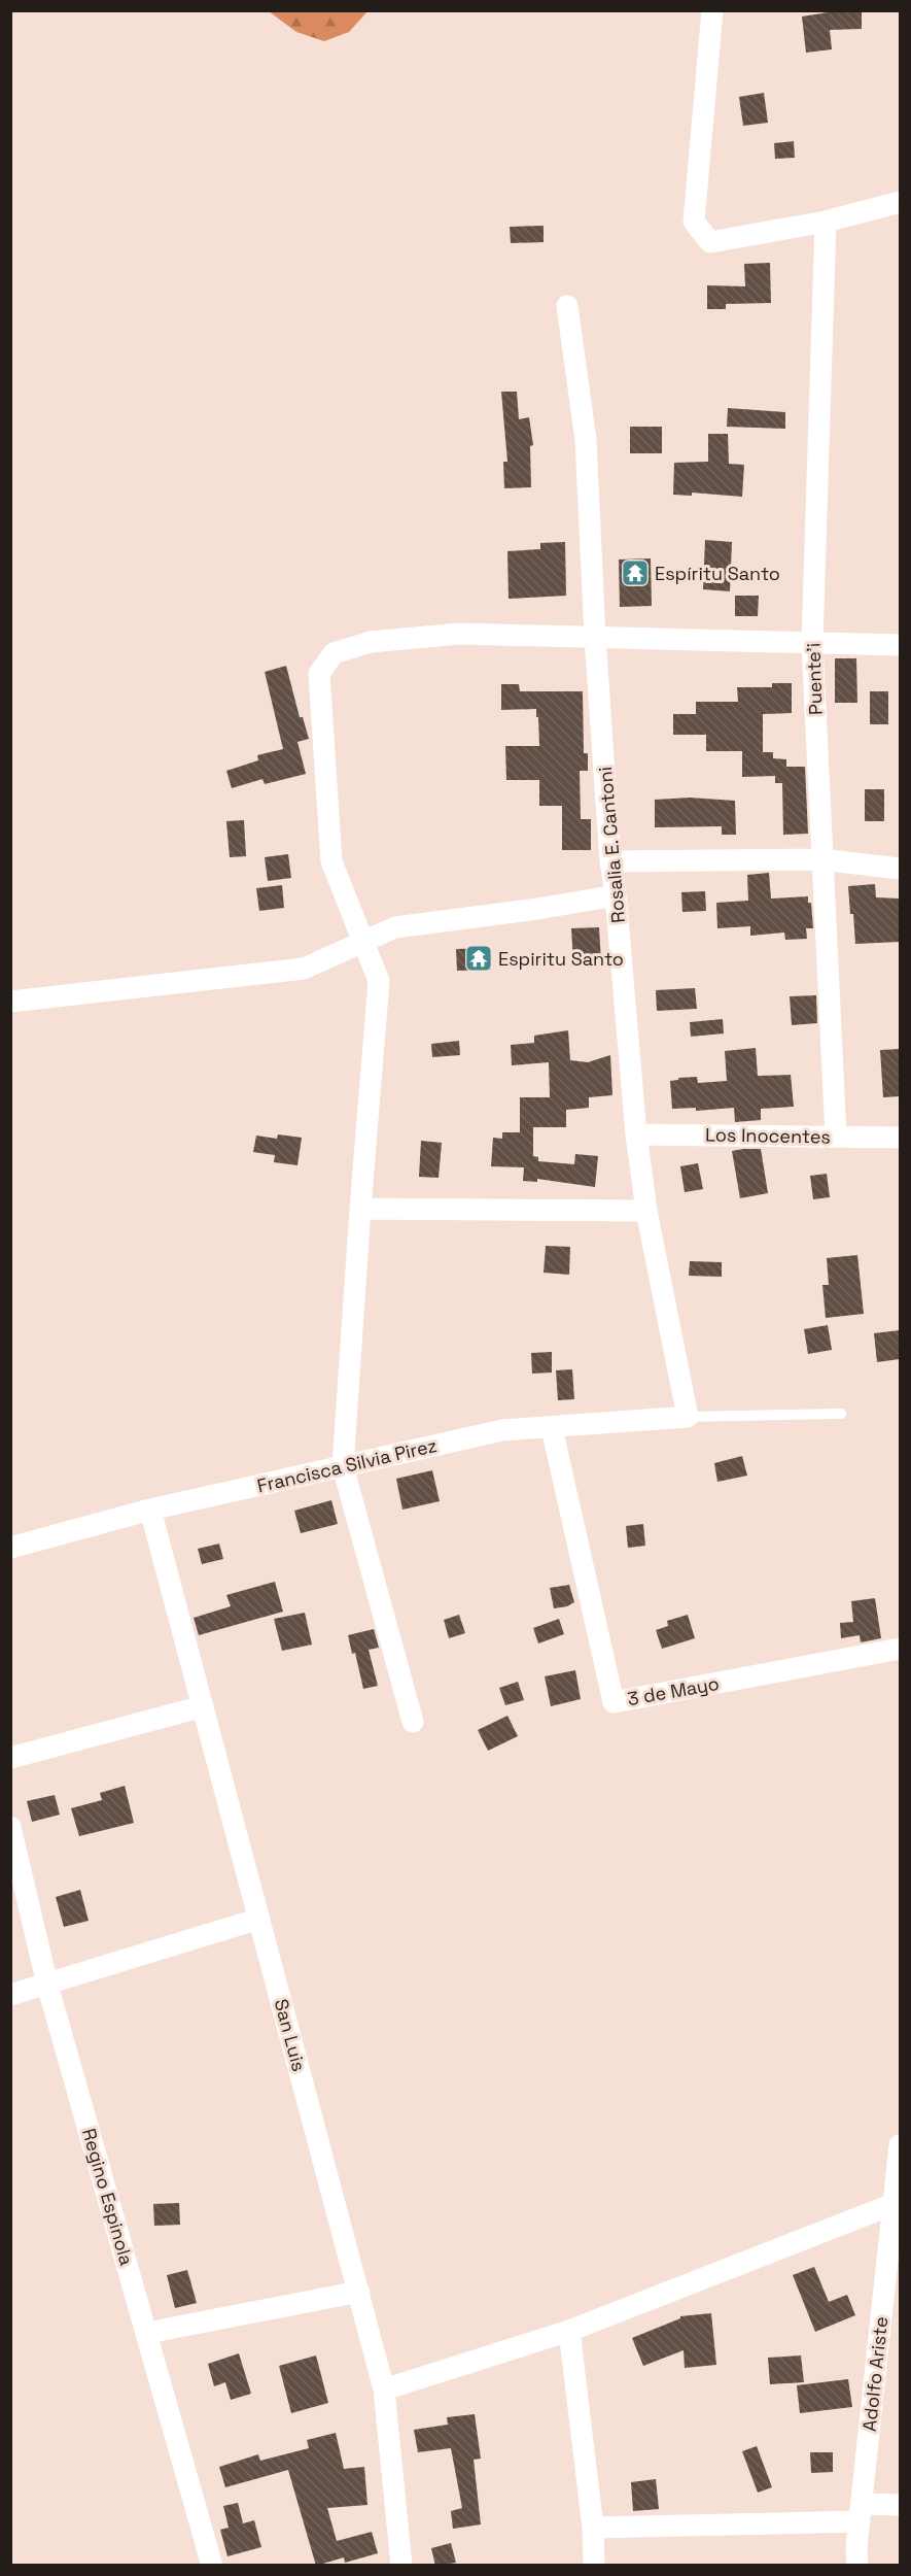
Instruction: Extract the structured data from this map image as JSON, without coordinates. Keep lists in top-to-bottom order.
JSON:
{
  "streets": {
    "street": [
      "Puente'i",
      "Rosalia E. Cantoni",
      "Los Inocentes",
      "Francisca Silvia Pirez",
      "3 de Mayo",
      "San Luis",
      "Regino Espinola",
      "Adolfo Ariste"
    ]
  },
  "crossings": [
    ["Puente'i", "Los Inocentes"],
    ["Rosalia E. Cantoni", "Los Inocentes"],
    ["Rosalia E. Cantoni", "Francisca Silvia Pirez"],
    ["Francisca Silvia Pirez", "3 de Mayo"],
    ["Francisca Silvia Pirez", "San Luis"]
  ],
  "places": {
    "temple": ["Espíritu Santo", "Espiritu Santo"]
  }
}
